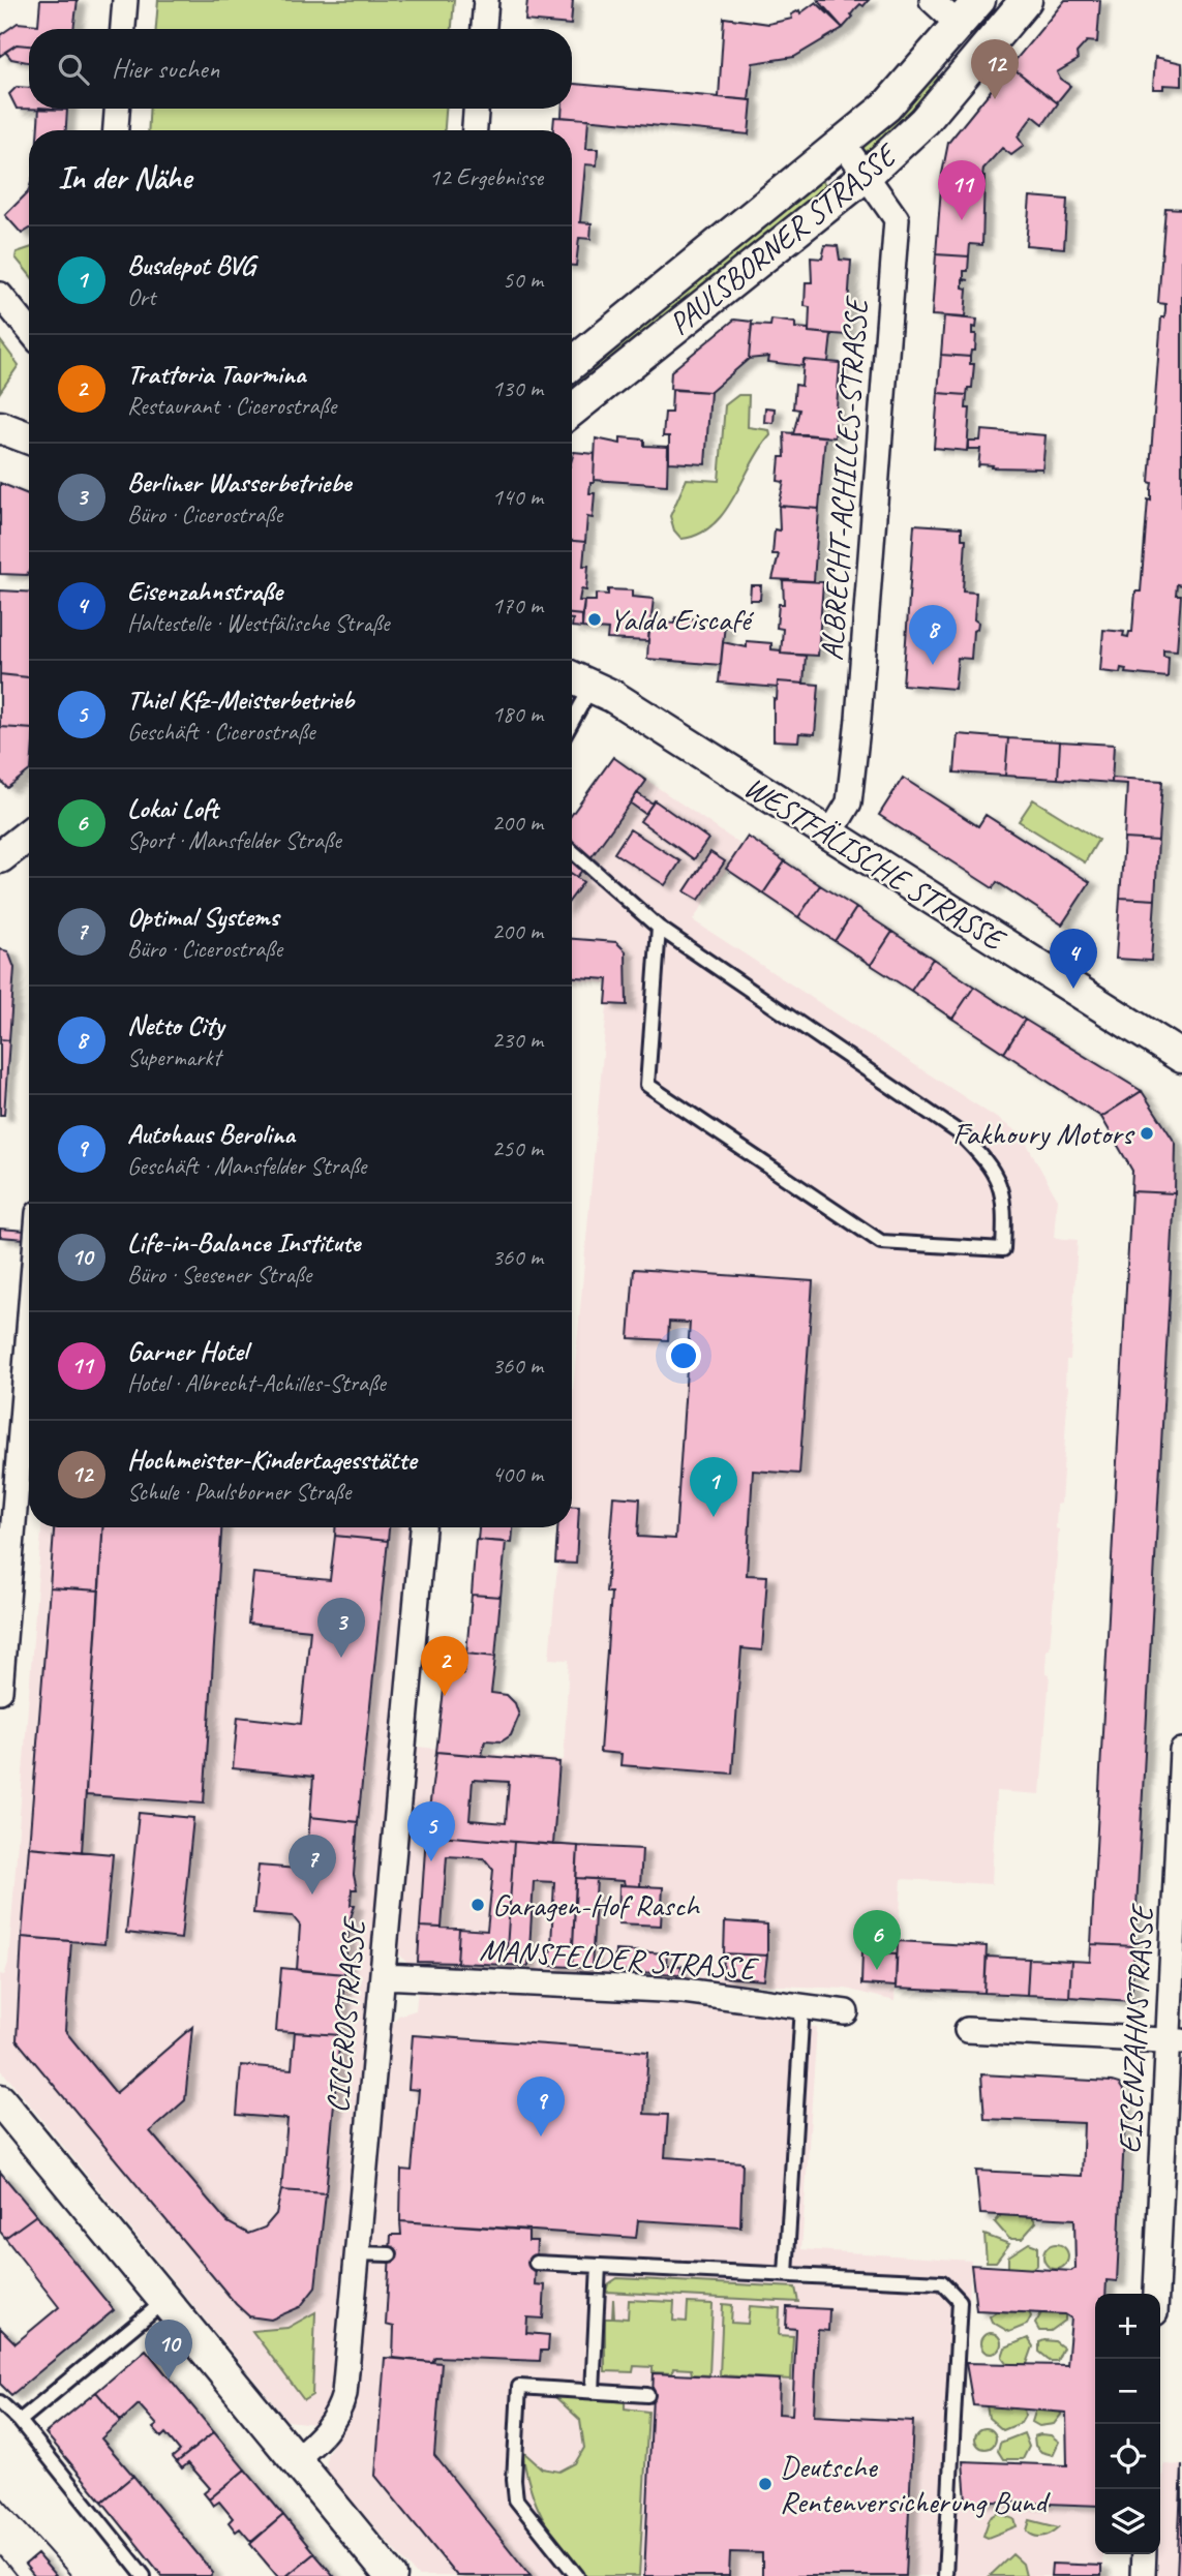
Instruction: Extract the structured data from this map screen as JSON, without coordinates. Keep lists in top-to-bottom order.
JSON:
{
  "streets": {
    "street": [
      "PAULSBORNER STRASSE",
      "ALBRECHT-ACHILLES-STRASSE",
      "WESTFÄLISCHE STRASSE",
      "MANSFELDER STRASSE",
      "CICEROSTRASSE",
      "EISENZAHNSTRASSE"
    ]
  },
  "crossings": [
    ["PAULSBORNER STRASSE", "ALBRECHT-ACHILLES-STRASSE"],
    ["ALBRECHT-ACHILLES-STRASSE", "WESTFÄLISCHE STRASSE"],
    ["MANSFELDER STRASSE", "CICEROSTRASSE"]
  ],
  "places": [
    "Yalda Eiscafé",
    "Fakhoury Motors",
    "Garagen-Hof Rasch",
    "Deutsche Rentenversicherung Bund"
  ],
  "page": {
    "search": "Hier suchen",
    "pins": [
      "12",
      "11",
      "8",
      "4",
      "1",
      "3",
      "2",
      "5",
      "7",
      "6",
      "9",
      "10"
    ],
    "heading": ["In der Nähe", "12 Ergebnisse"],
    "list": [
      {
        "mark": "1",
        "name": "Busdepot BVG",
        "note": "Ort",
        "value": "50 m"
      },
      {
        "mark": "2",
        "name": "Trattoria Taormina",
        "note": "Restaurant · Cicerostraße",
        "value": "130 m"
      },
      {
        "mark": "3",
        "name": "Berliner Wasserbetriebe",
        "note": "Büro · Cicerostraße",
        "value": "140 m"
      },
      {
        "mark": "4",
        "name": "Eisenzahnstraße",
        "note": "Haltestelle · Westfälische Straße",
        "value": "170 m"
      },
      {
        "mark": "5",
        "name": "Thiel Kfz-Meisterbetrieb",
        "note": "Geschäft · Cicerostraße",
        "value": "180 m"
      },
      {
        "mark": "6",
        "name": "Lokai Loft",
        "note": "Sport · Mansfelder Straße",
        "value": "200 m"
      },
      {
        "mark": "7",
        "name": "Optimal Systems",
        "note": "Büro · Cicerostraße",
        "value": "200 m"
      },
      {
        "mark": "8",
        "name": "Netto City",
        "note": "Supermarkt",
        "value": "230 m"
      },
      {
        "mark": "9",
        "name": "Autohaus Berolina",
        "note": "Geschäft · Mansfelder Straße",
        "value": "250 m"
      },
      {
        "mark": "10",
        "name": "Life-in-Balance Institute",
        "note": "Büro · Seesener Straße",
        "value": "360 m"
      },
      {
        "mark": "11",
        "name": "Garner Hotel",
        "note": "Hotel · Albrecht-Achilles-Straße",
        "value": "360 m"
      },
      {
        "mark": "12",
        "name": "Hochmeister-Kindertagesstätte",
        "note": "Schule · Paulsborner Straße",
        "value": "400 m"
      }
    ],
    "map_buttons": ["+", "−"]
  }
}
